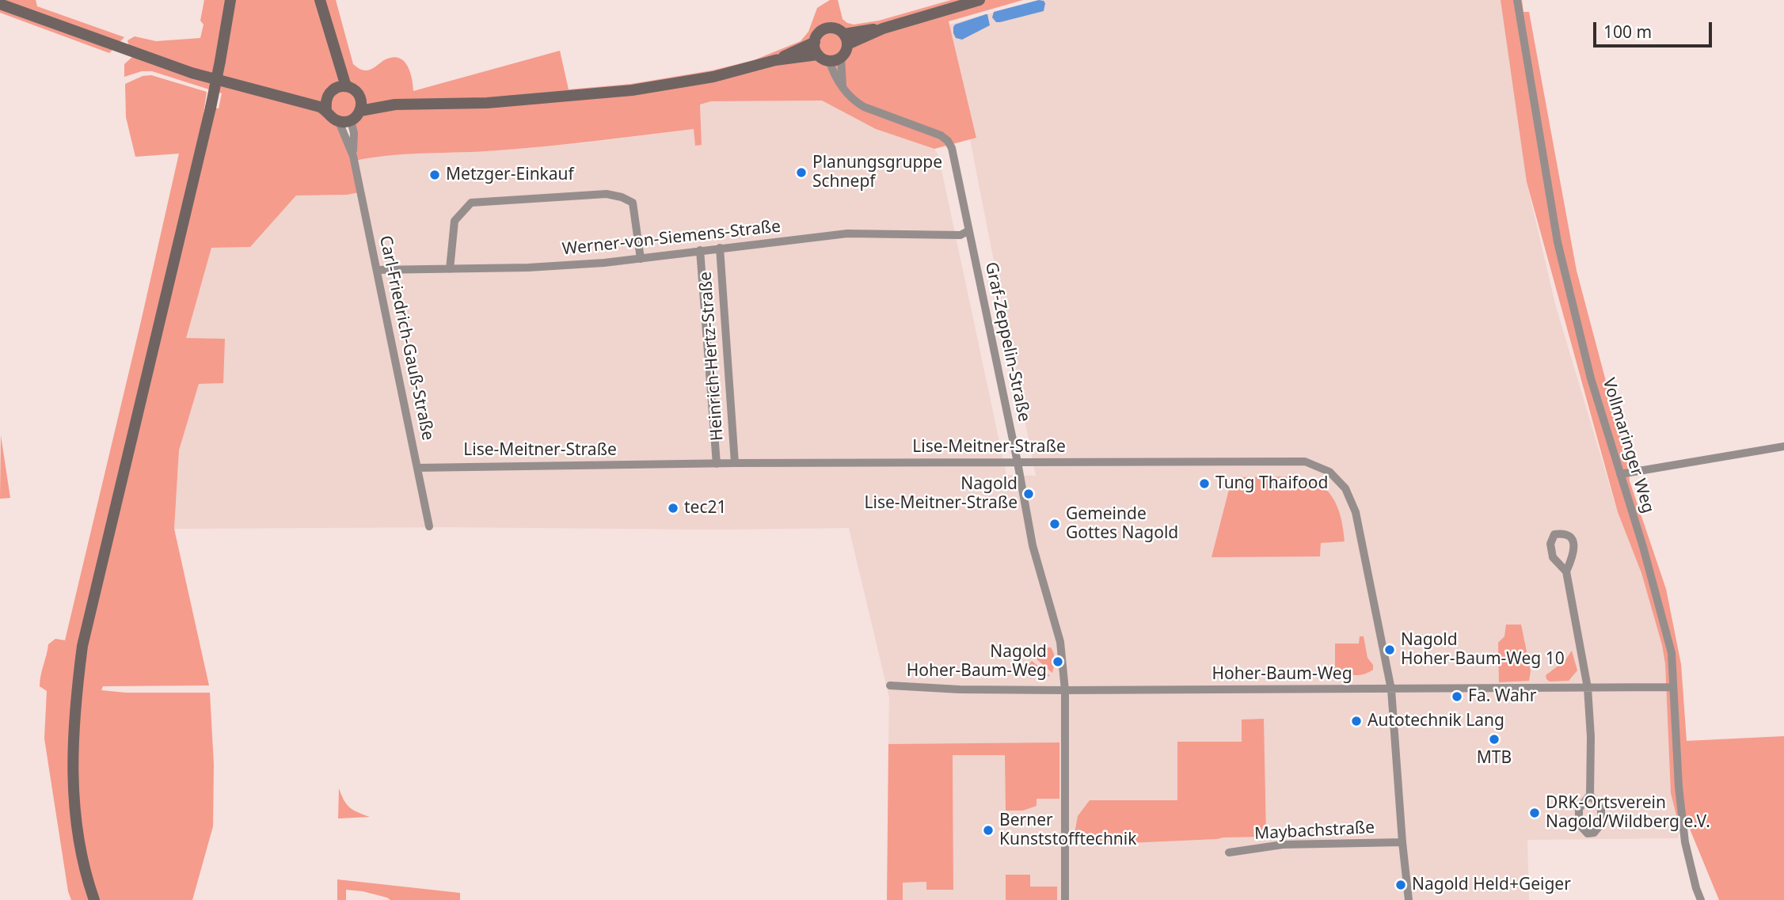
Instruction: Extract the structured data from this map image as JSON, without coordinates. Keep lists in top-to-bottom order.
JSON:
{
  "streets": {
    "street": [
      "Werner-von-Siemens-Straße",
      "Carl-Friedrich-Gauß-Straße",
      "Graf-Zeppelin-Straße",
      "Heinrich-Hertz-Straße",
      "Vollmaringer Weg",
      "Lise-Meitner-Straße",
      "Hoher-Baum-Weg",
      "Maybachstraße"
    ]
  },
  "crossings": [
    ["Werner-von-Siemens-Straße", "Carl-Friedrich-Gauß-Straße"],
    ["Werner-von-Siemens-Straße", "Graf-Zeppelin-Straße"],
    ["Werner-von-Siemens-Straße", "Heinrich-Hertz-Straße"],
    ["Carl-Friedrich-Gauß-Straße", "Lise-Meitner-Straße"],
    ["Graf-Zeppelin-Straße", "Lise-Meitner-Straße"],
    ["Graf-Zeppelin-Straße", "Hoher-Baum-Weg"],
    ["Heinrich-Hertz-Straße", "Lise-Meitner-Straße"],
    ["Vollmaringer Weg", "Hoher-Baum-Weg"],
    ["Lise-Meitner-Straße", "Hoher-Baum-Weg"],
    ["Lise-Meitner-Straße", "Maybachstraße"]
  ],
  "places": [
    "Planungsgruppe Schnepf",
    "Metzger-Einkauf",
    "Tung Thaifood",
    "Nagold Lise-Meitner-Straße",
    "tec21",
    "Gemeinde Gottes Nagold",
    "Nagold Hoher-Baum-Weg 10",
    "Nagold Hoher-Baum-Weg",
    "Fa. Wahr",
    "Autotechnik Lang",
    "MTB",
    "DRK-Ortsverein Nagold/Wildberg e.V.",
    "Berner Kunststofftechnik",
    "Nagold Held+Geiger"
  ],
  "scale_bar": "100 m"
}
